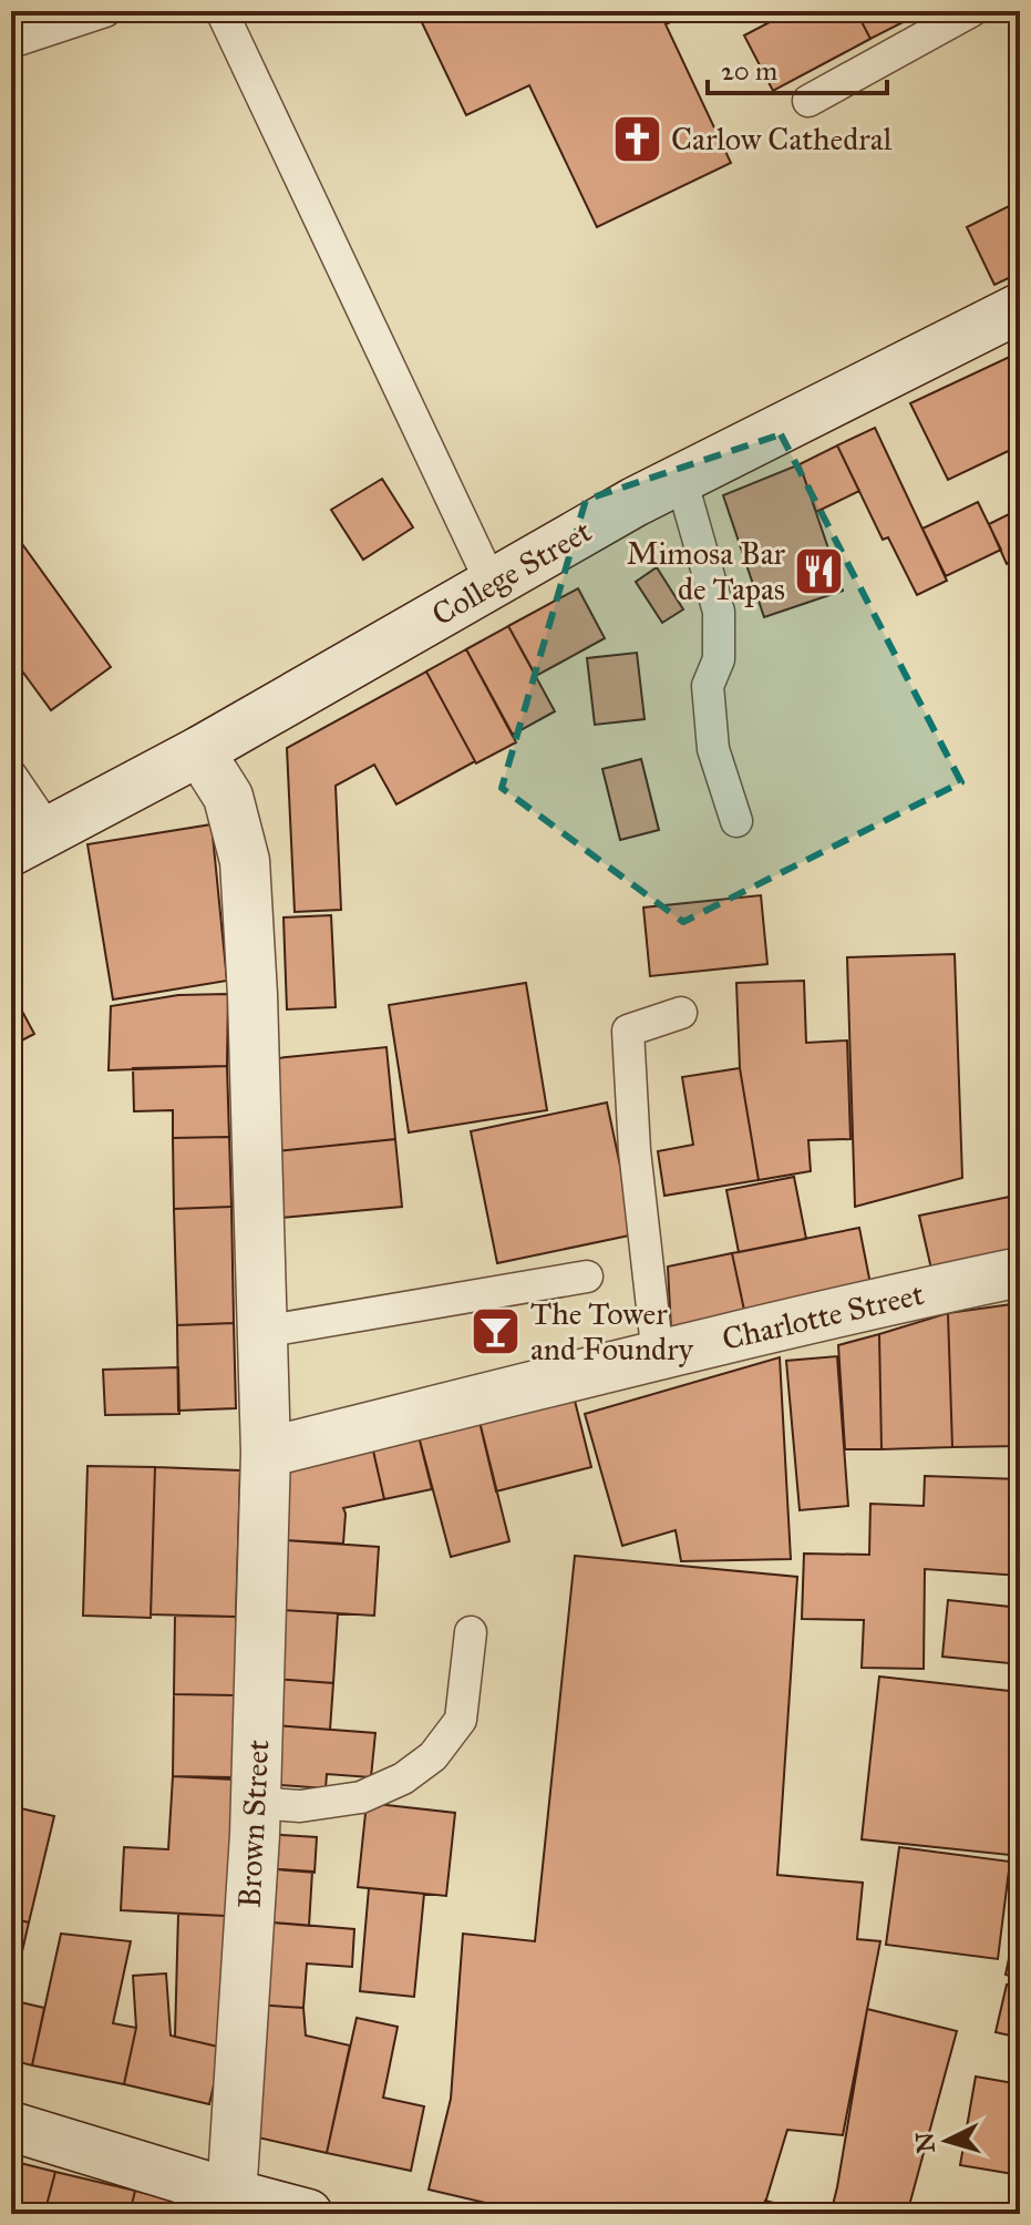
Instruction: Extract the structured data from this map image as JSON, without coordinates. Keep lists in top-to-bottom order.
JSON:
{
  "streets": {
    "street": ["College Street", "Charlotte Street", "Brown Street"]
  },
  "crossings": [
    ["College Street", "Brown Street"],
    ["Charlotte Street", "Brown Street"]
  ],
  "places": {
    "church": ["Carlow Cathedral"],
    "restaurant": ["Mimosa Bar de Tapas"],
    "bar": ["The Tower and Foundry"]
  },
  "scale_bar": "20 m",
  "north": "left"
}
